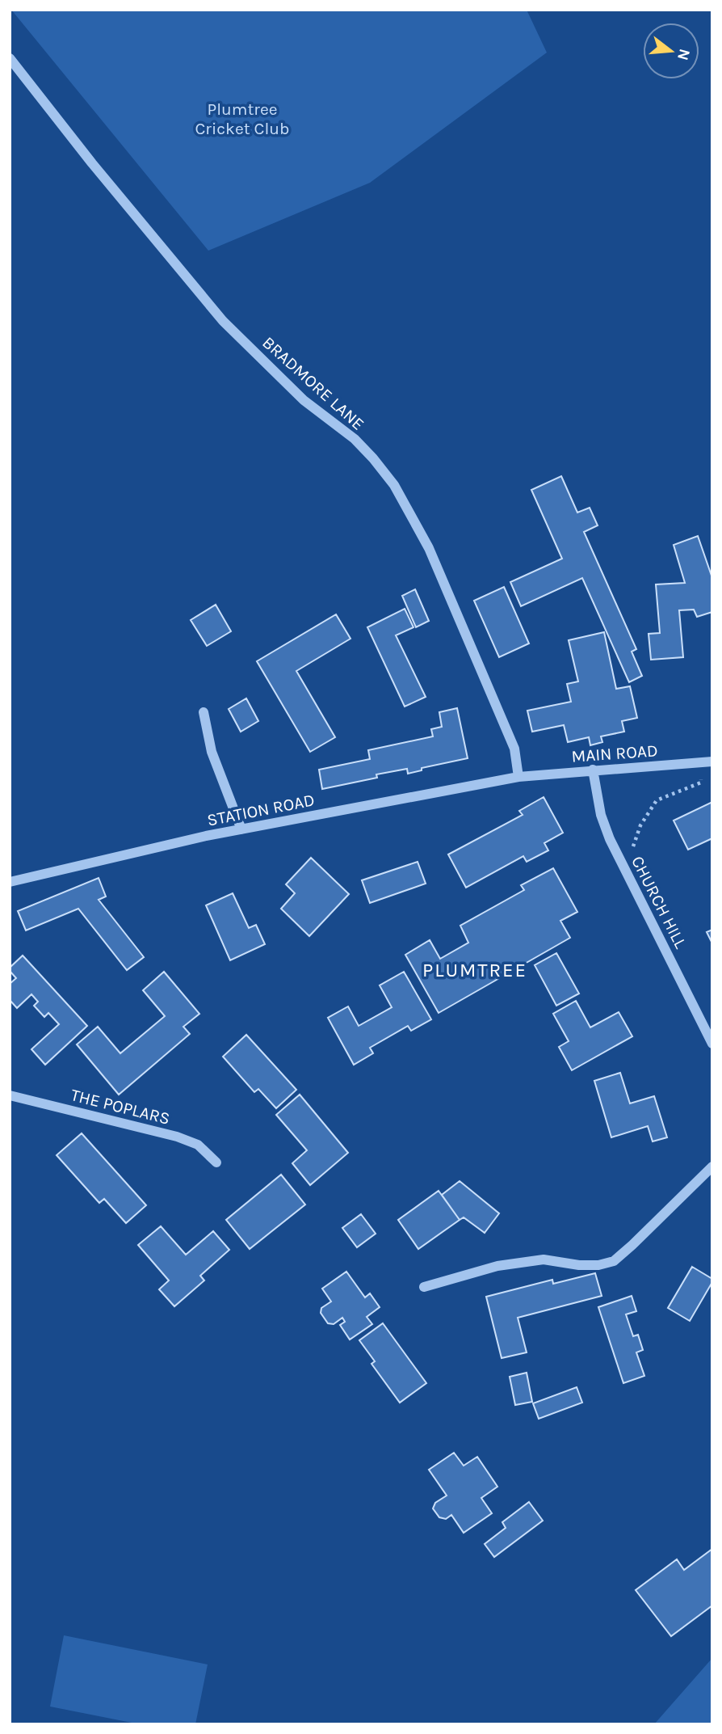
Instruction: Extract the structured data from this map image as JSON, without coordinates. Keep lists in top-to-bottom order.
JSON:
{
  "streets": {
    "street": [
      "BRADMORE LANE",
      "MAIN ROAD",
      "STATION ROAD",
      "CHURCH HILL",
      "THE POPLARS"
    ]
  },
  "crossings": [
    ["BRADMORE LANE", "MAIN ROAD"],
    ["BRADMORE LANE", "STATION ROAD"],
    ["MAIN ROAD", "STATION ROAD"],
    ["MAIN ROAD", "CHURCH HILL"]
  ],
  "districts": ["PLUMTREE"],
  "parks": ["Plumtree Cricket Club"],
  "north": "right"
}
